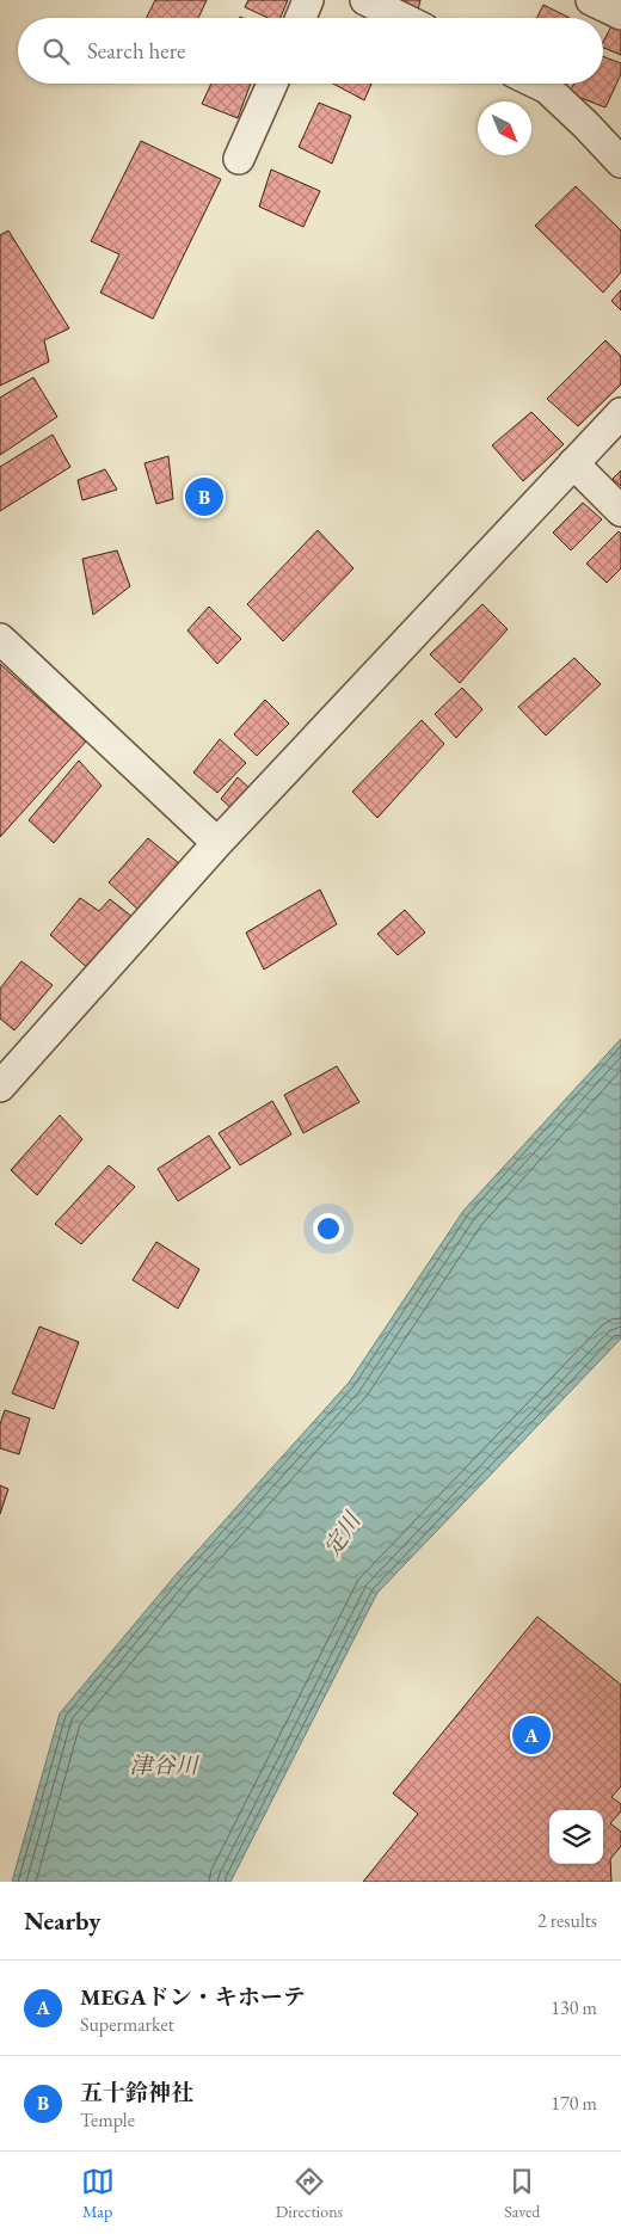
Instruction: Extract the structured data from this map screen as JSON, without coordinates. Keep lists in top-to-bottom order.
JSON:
{
  "water": ["定川", "津谷川"],
  "north": "bottom right",
  "page": {
    "search": "Search here",
    "pins": ["B", "A"],
    "heading": ["Nearby", "2 results"],
    "list": [
      {
        "mark": "A",
        "name": "MEGAドン・キホーテ",
        "note": "Supermarket",
        "value": "130 m"
      },
      {
        "mark": "B",
        "name": "五十鈴神社",
        "note": "Temple",
        "value": "170 m"
      }
    ],
    "nav": ["Map", "Directions", "Saved"]
  }
}
